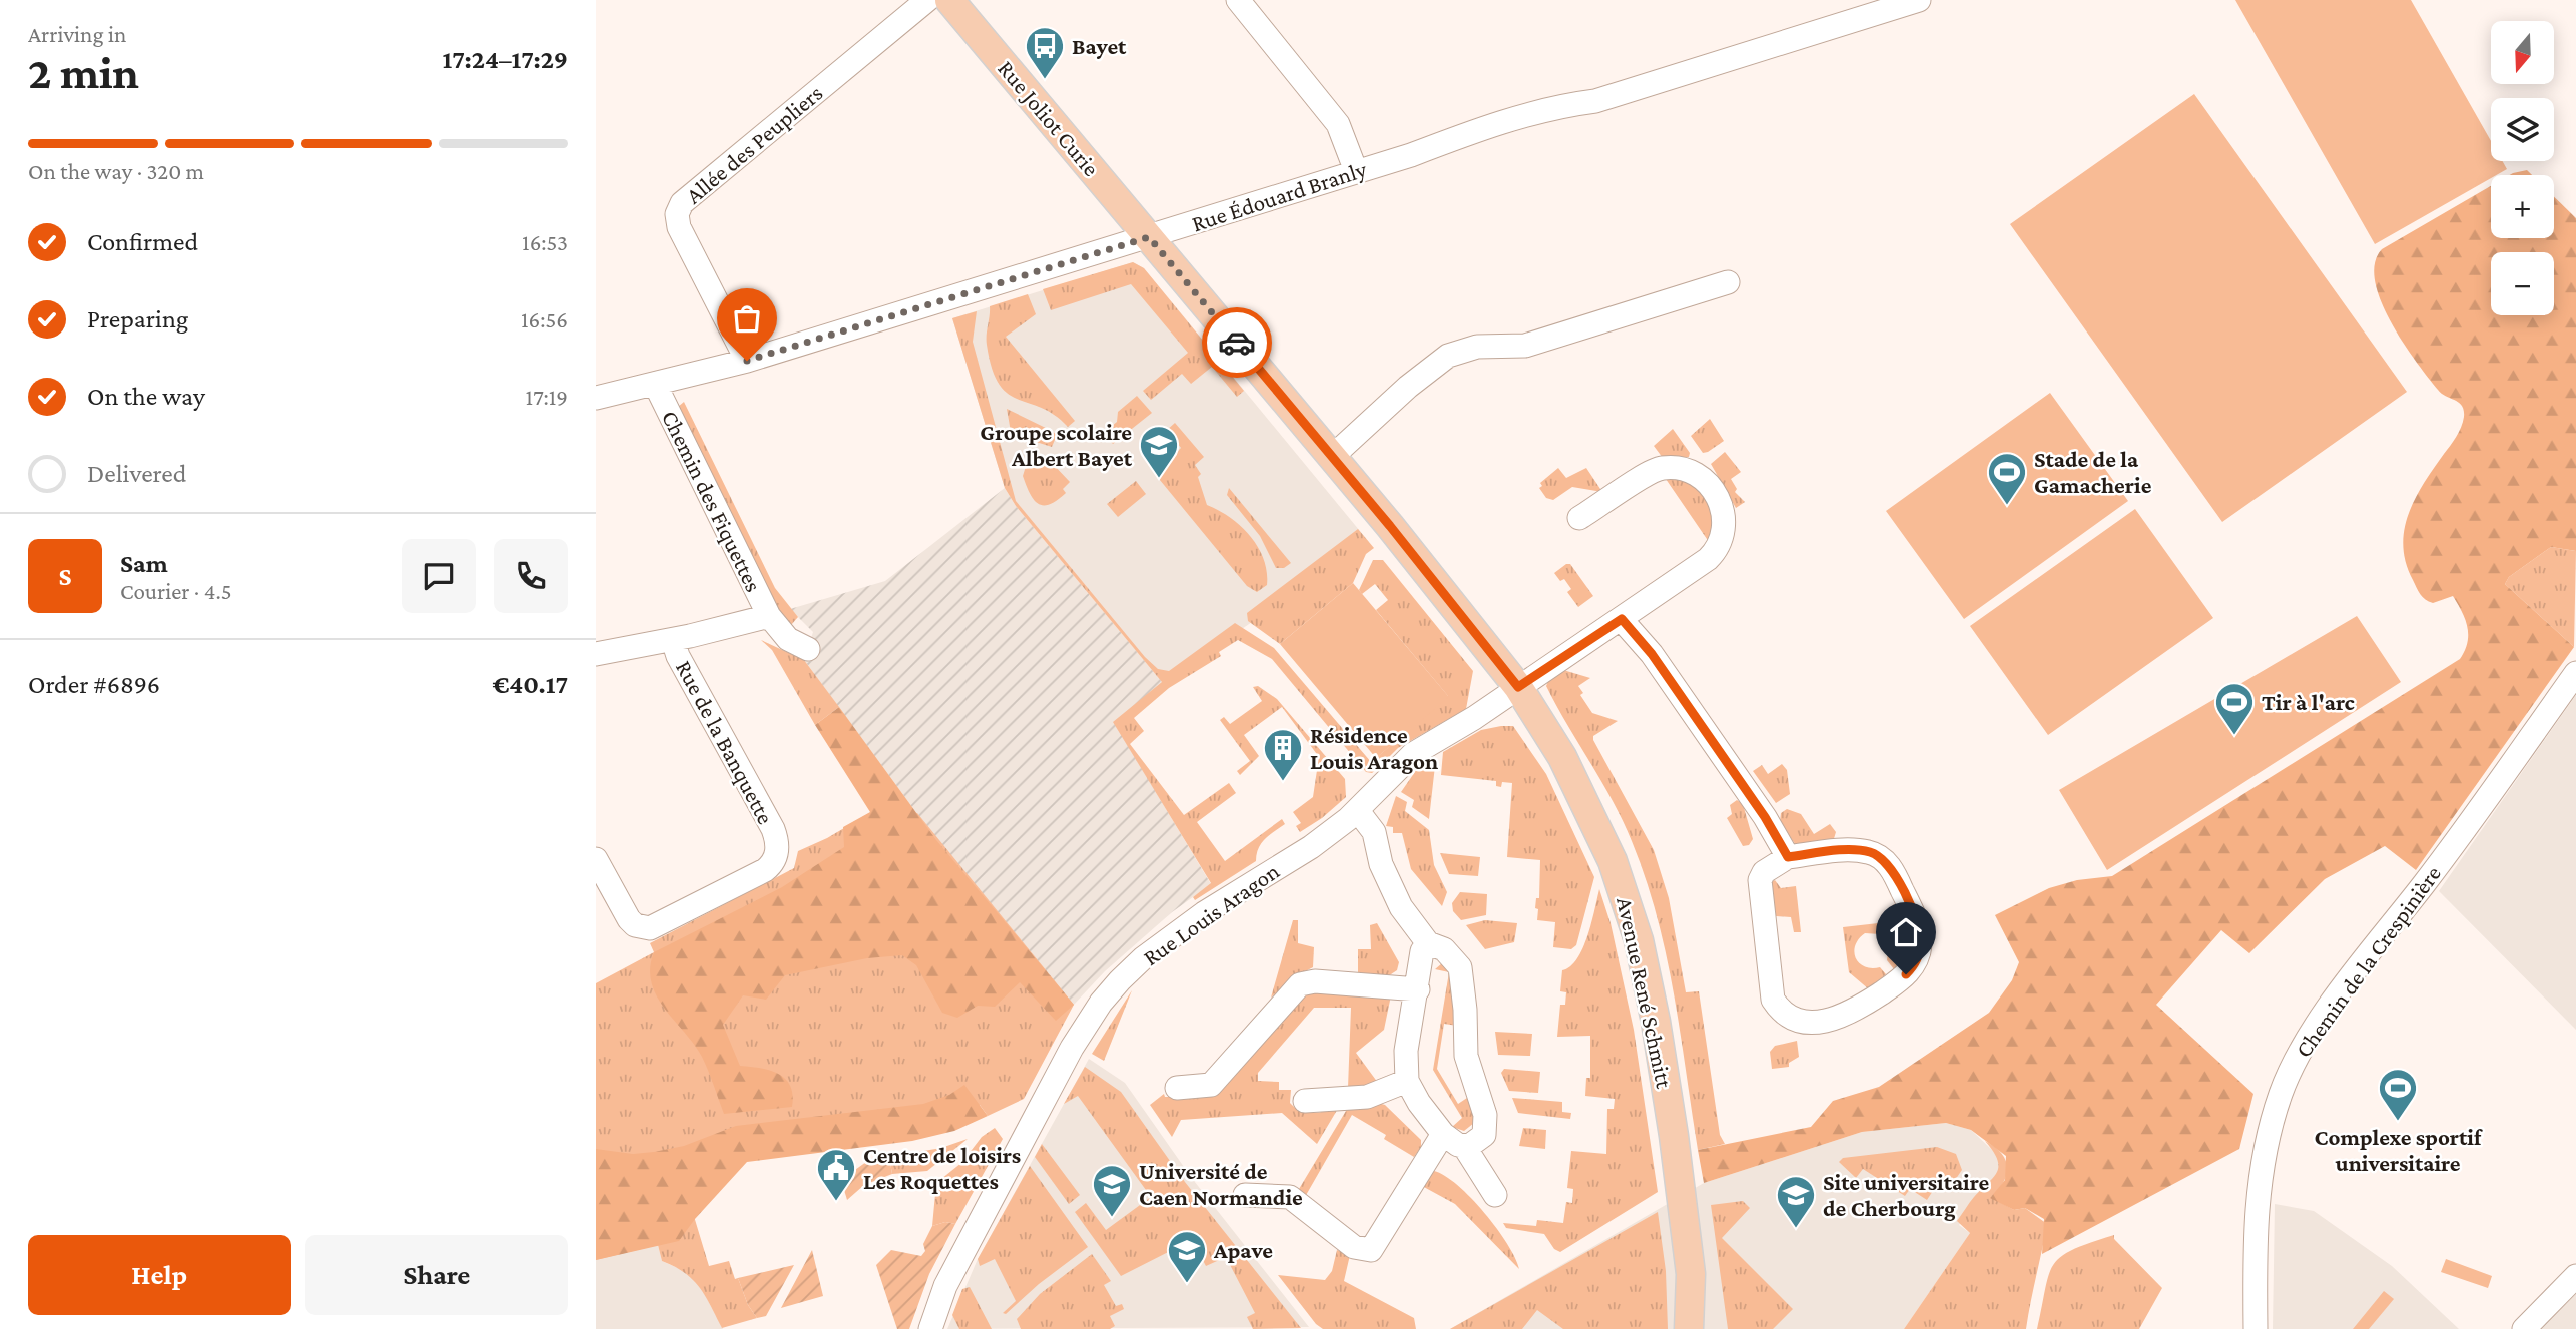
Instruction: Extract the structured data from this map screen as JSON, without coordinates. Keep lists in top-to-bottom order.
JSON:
{
  "streets": {
    "main road": ["Rue Joliot Curie", "Avenue René Schmitt"],
    "street": [
      "Allée des Peupliers",
      "Rue Édouard Branly",
      "Chemin des Fiquettes",
      "Rue de la Banquette",
      "Rue Louis Aragon",
      "Chemin de la Crespinière"
    ]
  },
  "crossings": [
    ["Rue Joliot Curie", "Rue Édouard Branly"],
    ["Rue Joliot Curie", "Avenue René Schmitt"],
    ["Allée des Peupliers", "Rue Édouard Branly"],
    ["Rue Édouard Branly", "Chemin des Fiquettes"],
    ["Rue Édouard Branly", "Avenue René Schmitt"],
    ["Chemin des Fiquettes", "Rue de la Banquette"],
    ["Rue Louis Aragon", "Avenue René Schmitt"]
  ],
  "places": {
    "bus stop": ["Bayet"],
    "school or university": [
      "Groupe scolaire Albert Bayet",
      "Université de Caen Normandie",
      "Site universitaire de Cherbourg",
      "Apave"
    ],
    "sports": ["Stade de la Gamacherie", "Tir à l'arc", "Complexe sportif universitaire"],
    "building": ["Résidence Louis Aragon"],
    "public building": ["Centre de loisirs Les Roquettes"]
  },
  "north": "bottom",
  "page": {
    "heading": ["2 min", "Arriving in", "17:24–17:29"],
    "panel": [
      "Sam",
      "Courier · 4.5",
      "Order #6896",
      "€40.17"
    ],
    "map_buttons": ["+", "−"],
    "bar": "On the way · 320 m",
    "list": [
      ["Confirmed", "16:53"],
      ["Preparing", "16:56"],
      ["On the way", "17:19"],
      "Delivered"
    ],
    "round": "S",
    "buttons": ["Help", "Share"]
  }
}
